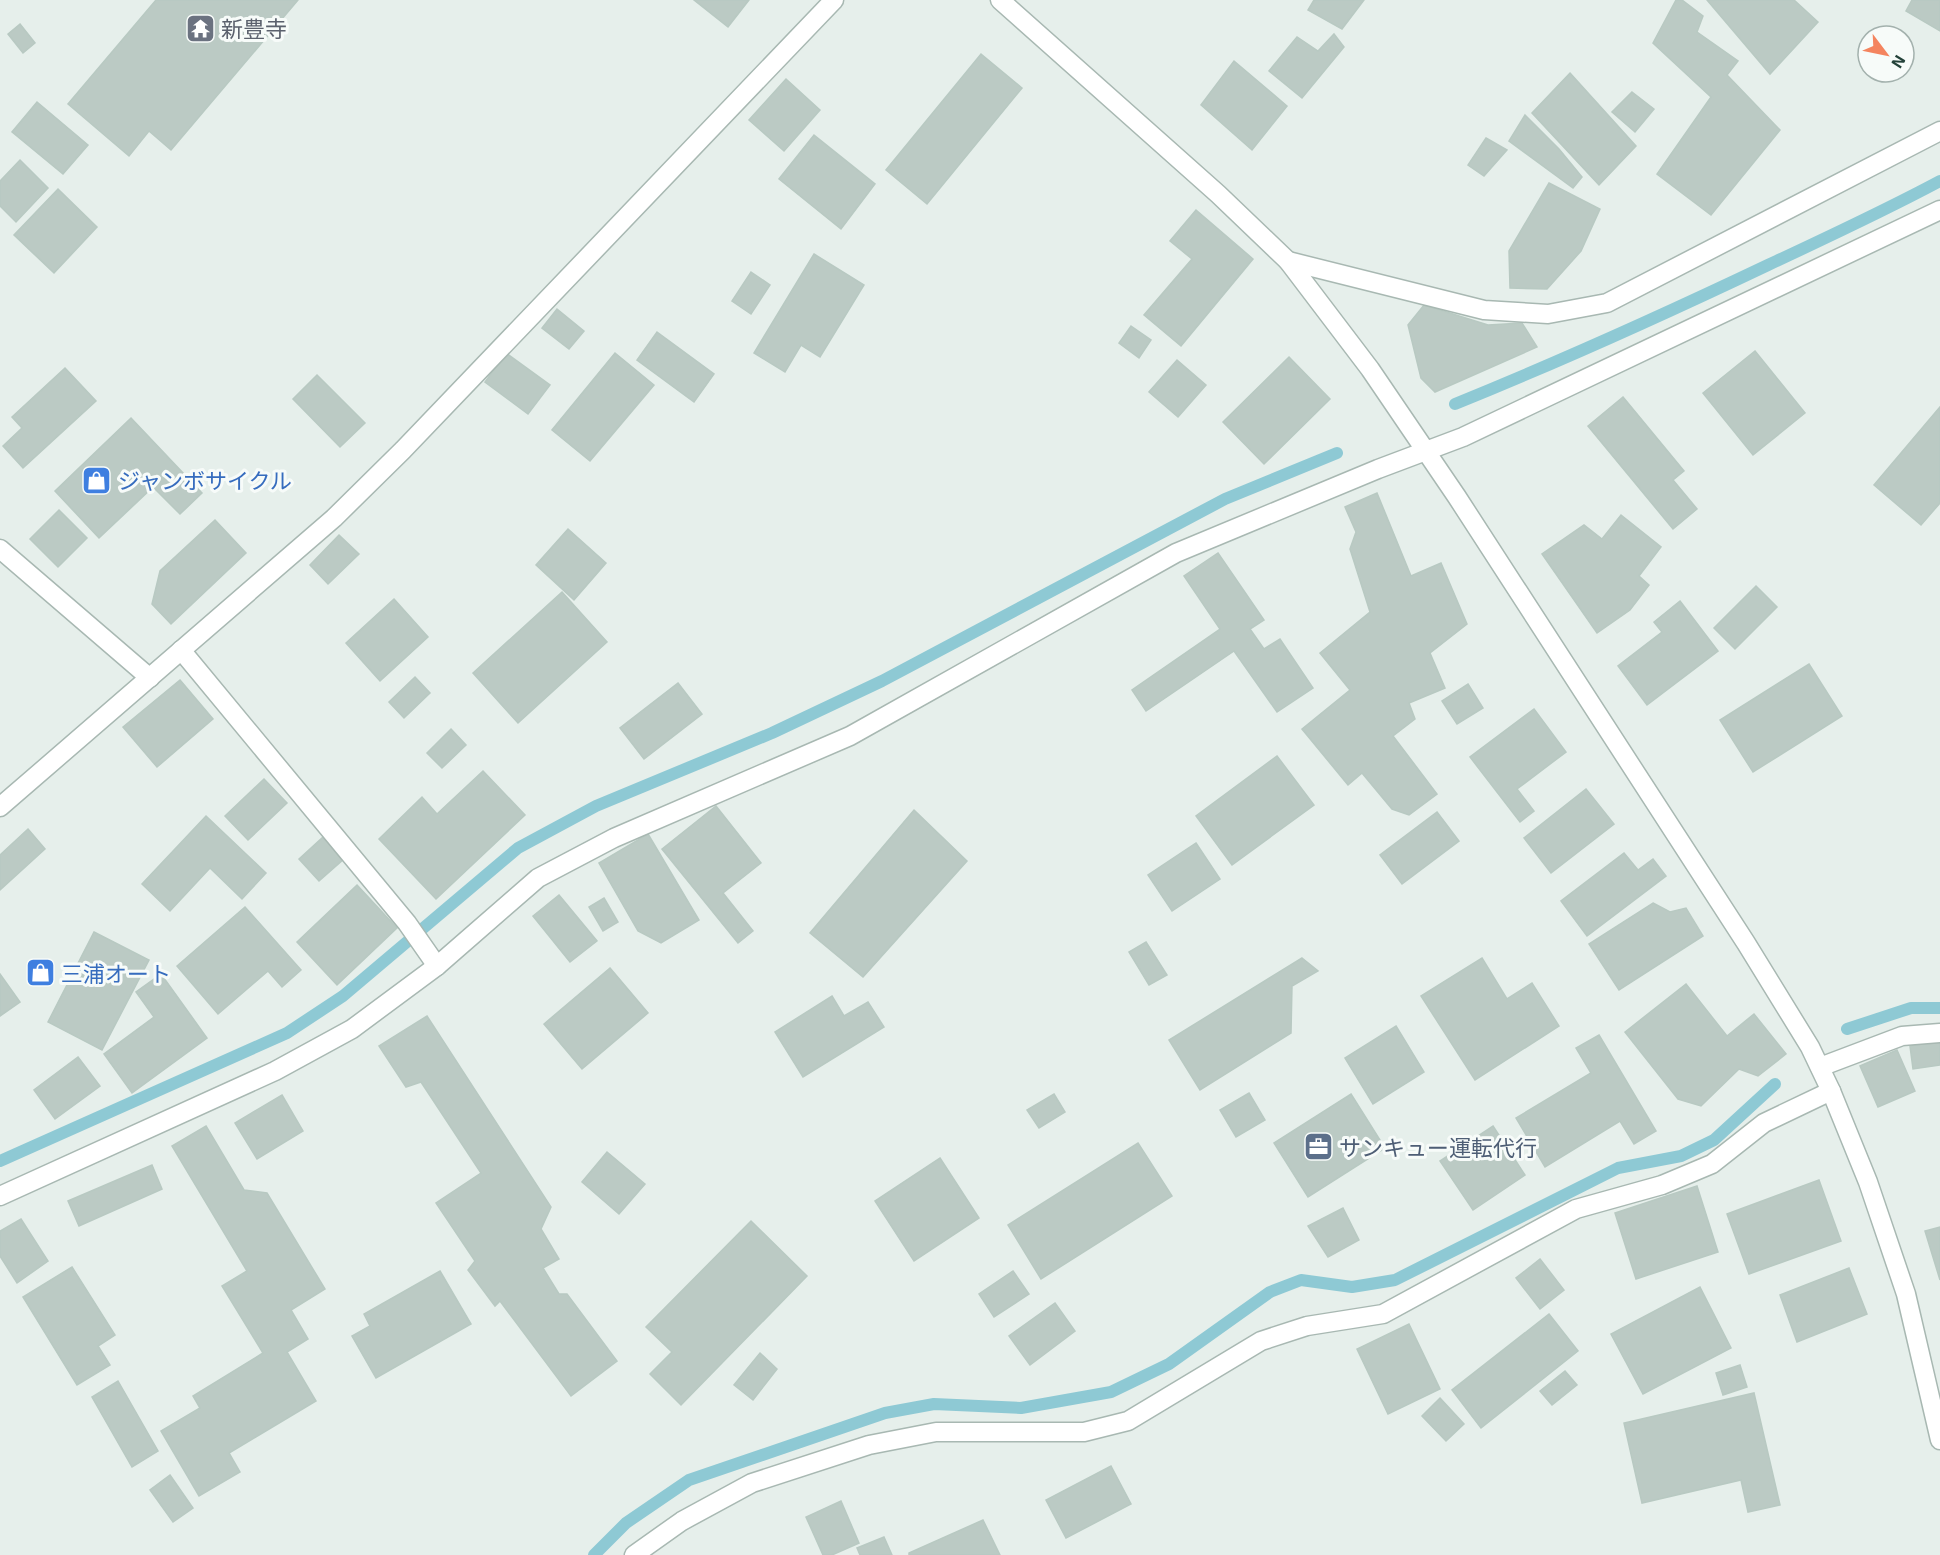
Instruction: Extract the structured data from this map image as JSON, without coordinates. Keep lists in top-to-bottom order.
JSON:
{
  "places": {
    "temple": ["新豊寺"],
    "shop": ["ジャンボサイクル", "三浦オート"],
    "office": ["サンキュー運転代行"]
  },
  "north": "bottom right"
}
